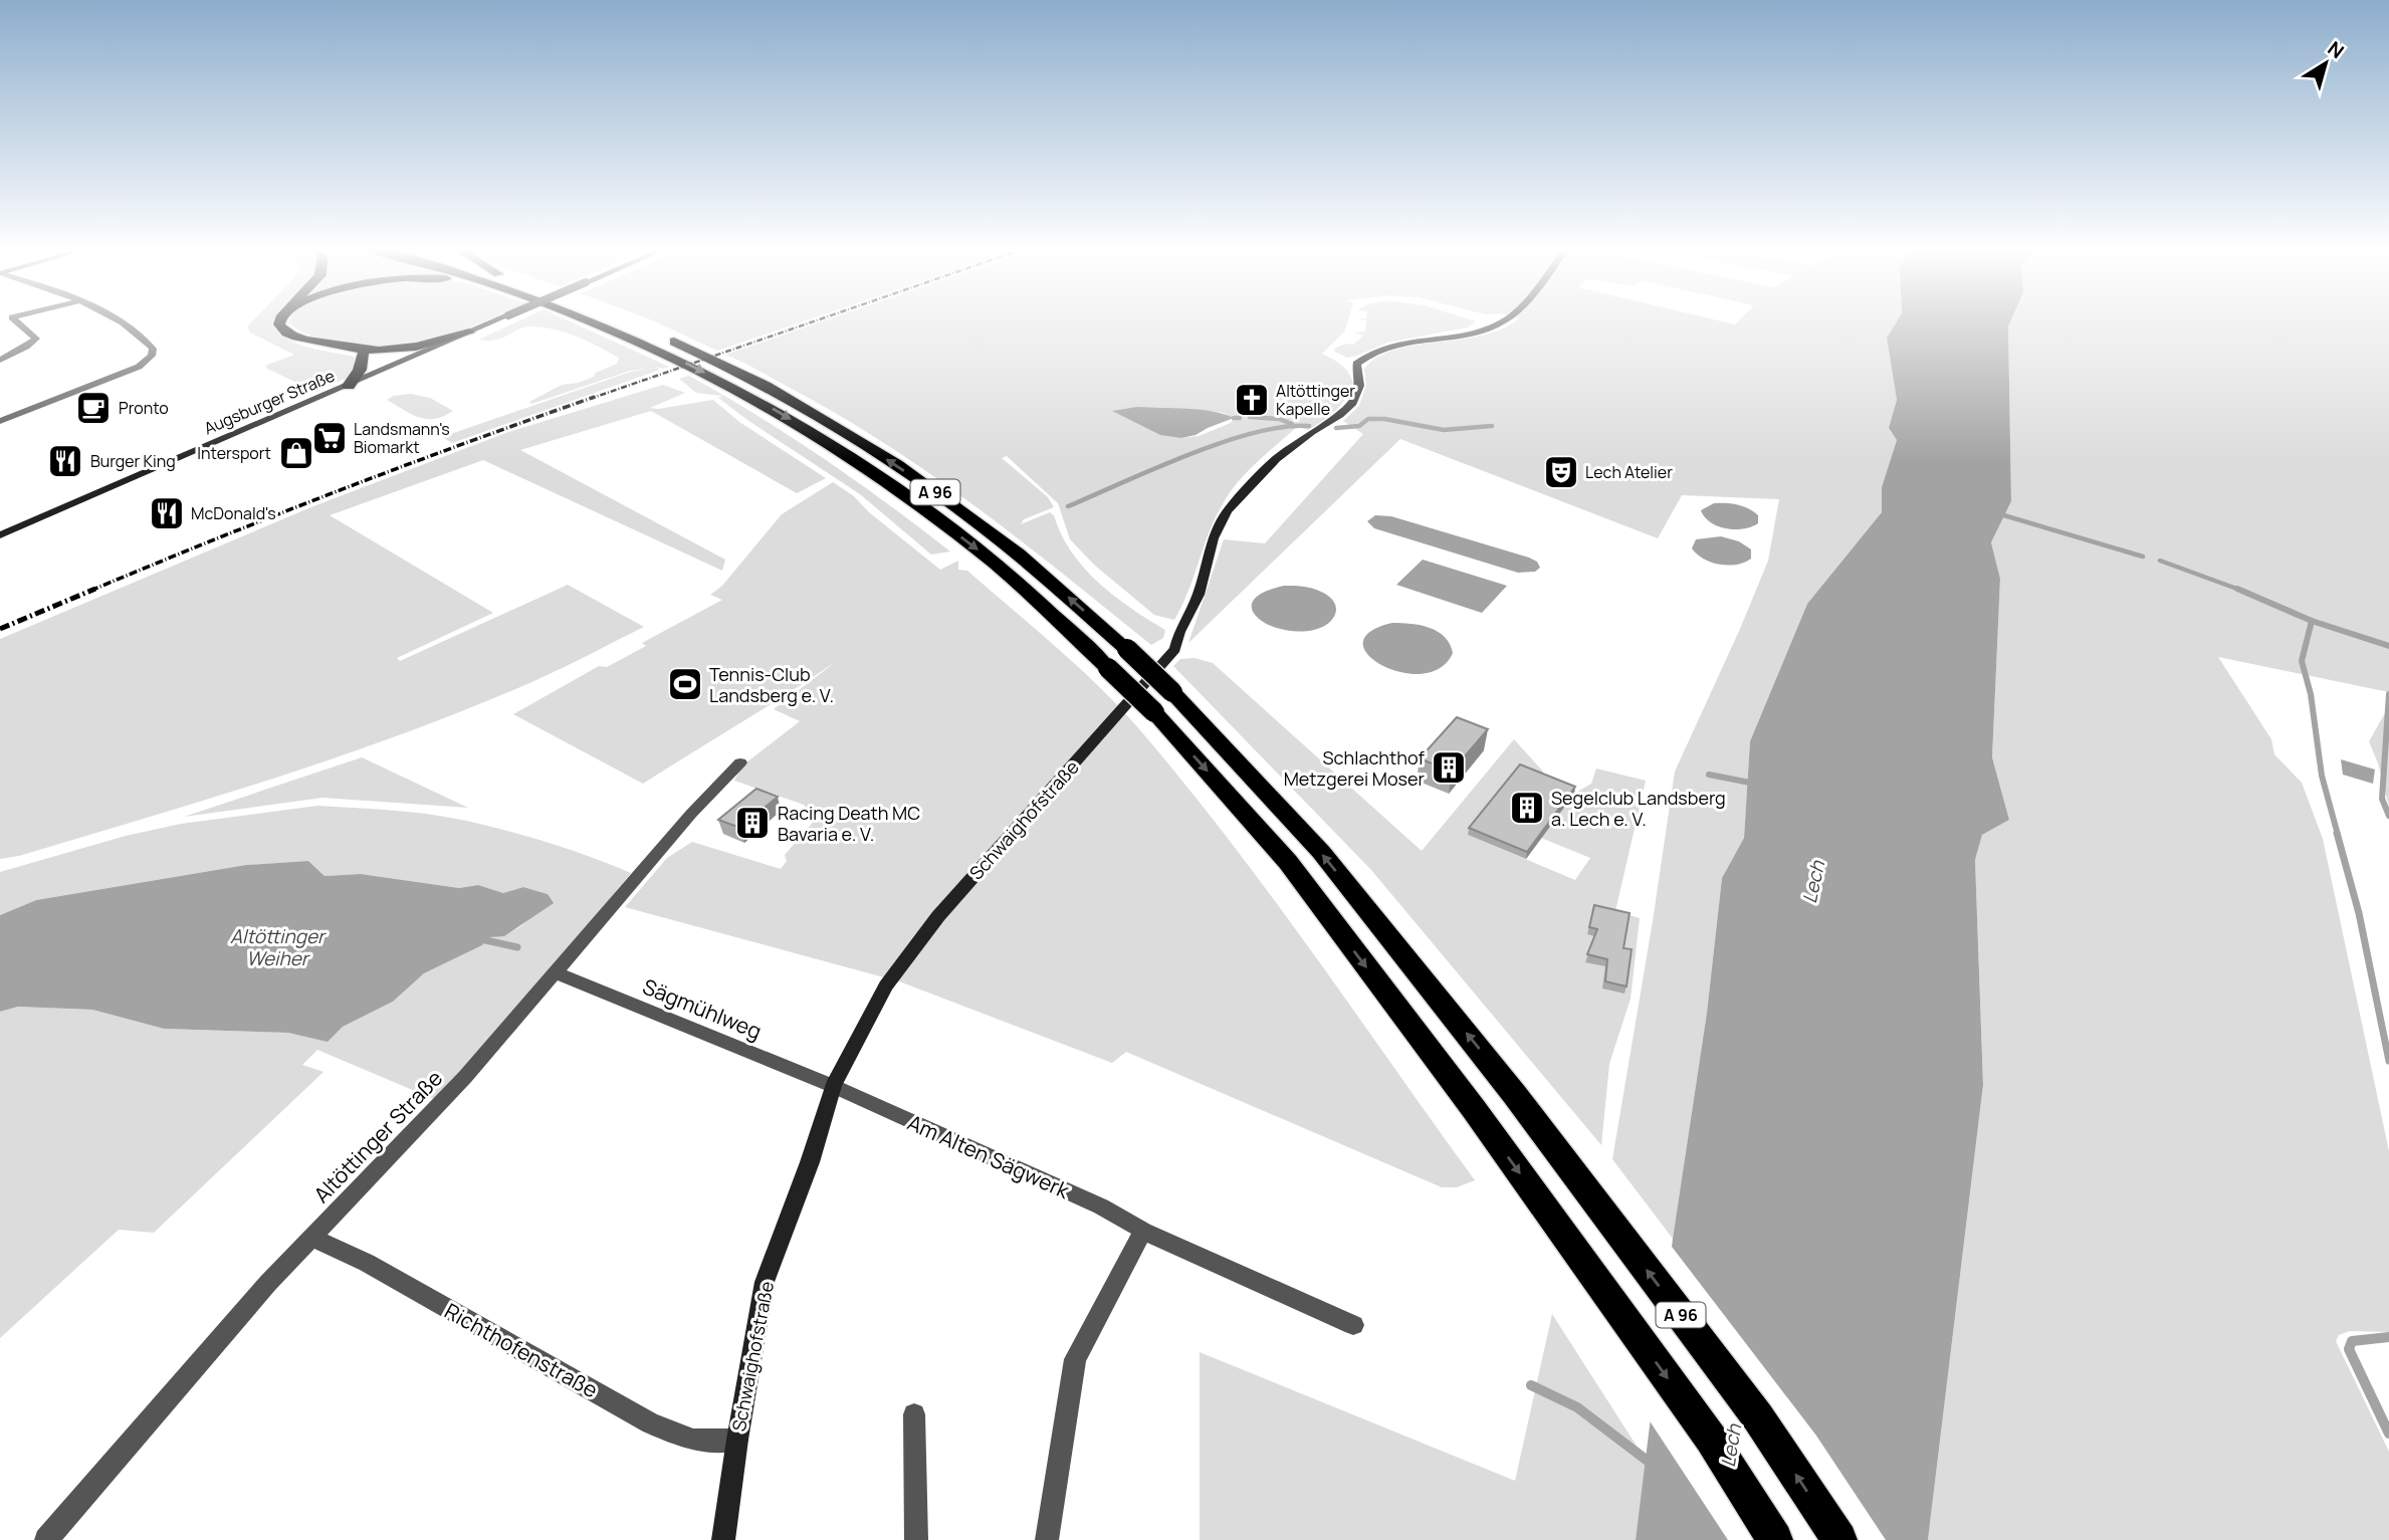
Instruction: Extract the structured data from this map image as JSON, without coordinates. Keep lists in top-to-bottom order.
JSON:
{
  "streets": {
    "highway": ["A 96"],
    "street": [
      "Augsburger Straße",
      "Schwaighofstraße",
      "Sägmühlweg",
      "Altöttinger Straße",
      "Am Alten Sägwerk",
      "Richthofenstraße"
    ]
  },
  "crossings": [
    ["Schwaighofstraße", "Sägmühlweg"],
    ["Schwaighofstraße", "Am Alten Sägwerk"],
    ["Schwaighofstraße", "Richthofenstraße"],
    ["Sägmühlweg", "Altöttinger Straße"],
    ["Sägmühlweg", "Am Alten Sägwerk"],
    ["Altöttinger Straße", "Richthofenstraße"]
  ],
  "water": ["Lech", "Altöttinger Weiher"],
  "places": {
    "church": ["Altöttinger Kapelle"],
    "cafe": ["Pronto"],
    "supermarket": ["Landsmann's Biomarkt"],
    "shop": ["Intersport"],
    "restaurant": ["Burger King", "McDonald's"],
    "theatre": ["Lech Atelier"],
    "sports": ["Tennis-Club Landsberg e. V."],
    "building": ["Schlachthof Metzgerei Moser", "Segelclub Landsberg a. Lech e. V.", "Racing Death MC Bavaria e. V."]
  },
  "north": "top right"
}
